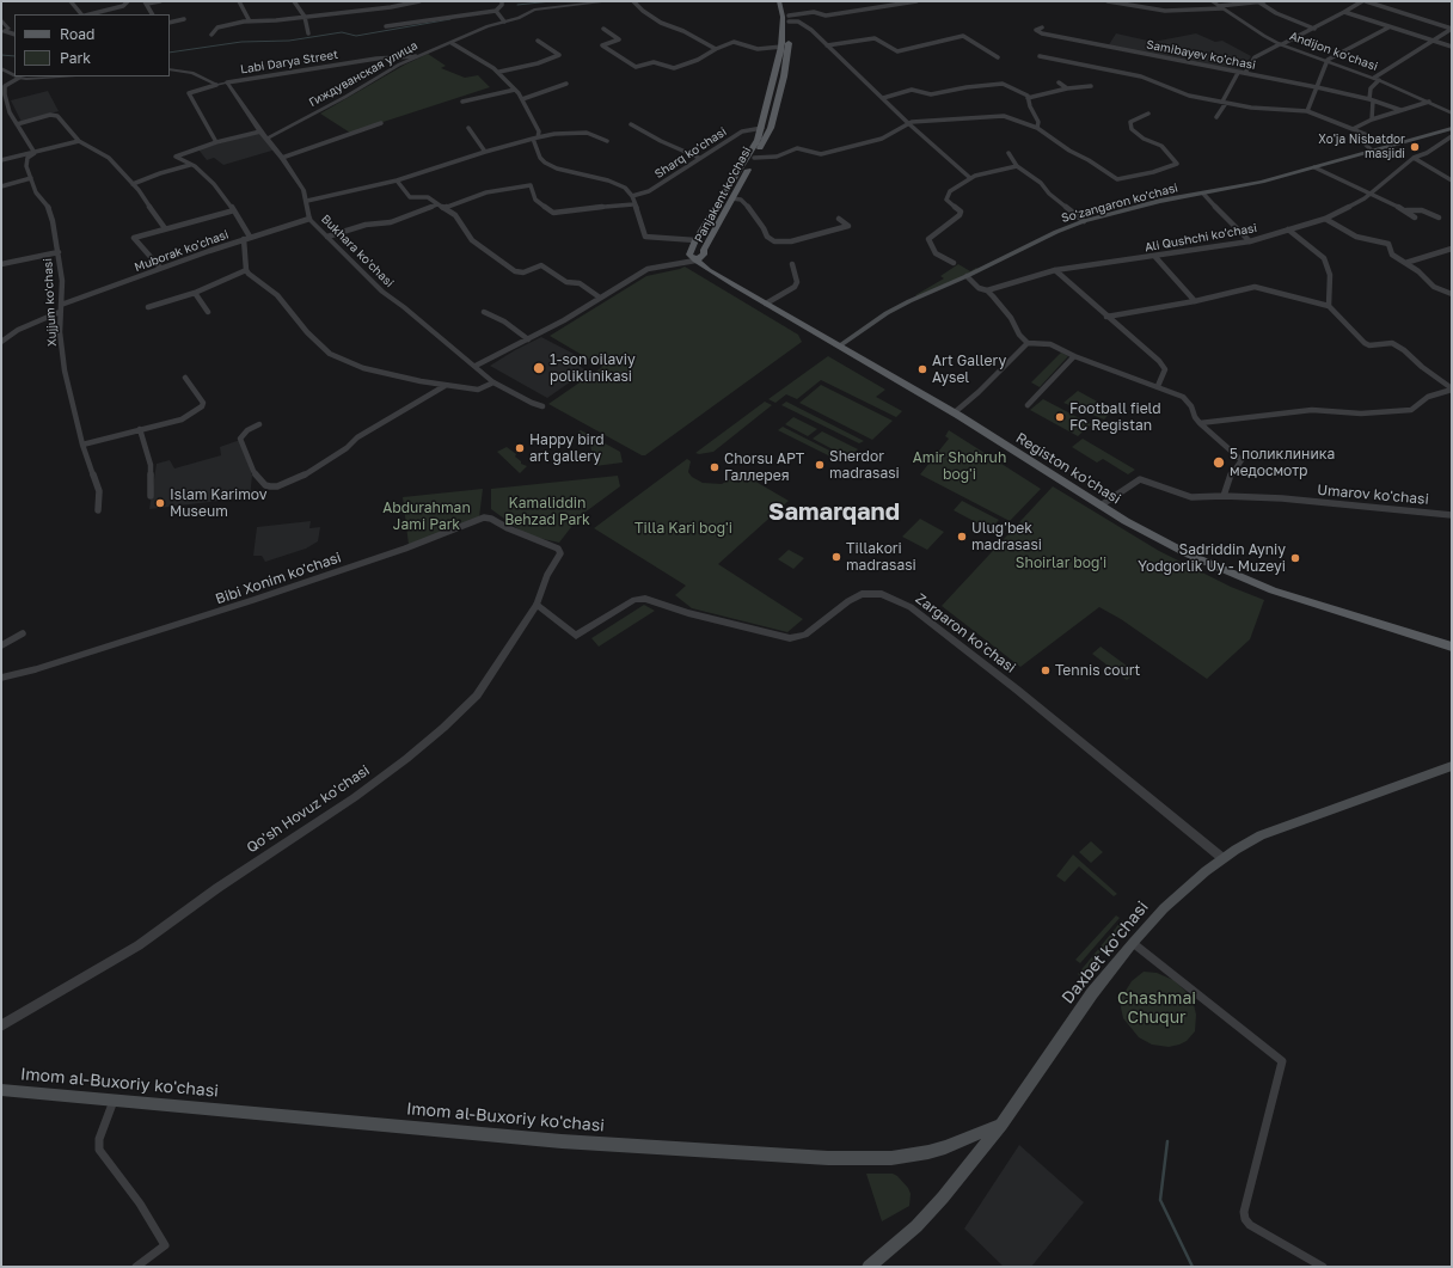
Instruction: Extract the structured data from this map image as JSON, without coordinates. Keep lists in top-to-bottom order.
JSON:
{
  "streets": {
    "main road": [
      "Panjakent ko'chasi",
      "So'zangaron ko'chasi",
      "Registon ko'chasi",
      "Daxbet ko'chasi",
      "Imom al-Buxoriy ko'chasi"
    ],
    "street": [
      "Andijon ko'chasi",
      "Samibayev ko'chasi",
      "Labi Darya Street",
      "Гиждуванская улица",
      "Sharq ko'chasi",
      "Ali Qushchi ko'chasi",
      "Muborak ko'chasi",
      "Bukhara ko'chasi",
      "Xujjum ko'chasi",
      "Umarov ko'chasi",
      "Bibi Xonim ko'chasi",
      "Zargaron ko'chasi",
      "Qo'sh Hovuz ko'chasi"
    ]
  },
  "crossings": [
    ["Labi Darya Street", "Гиждуванская улица"],
    ["Labi Darya Street", "Bukhara ko'chasi"],
    ["Гиждуванская улица", "Bukhara ko'chasi"],
    ["Sharq ko'chasi", "Panjakent ko'chasi"],
    ["Panjakent ko'chasi", "Registon ko'chasi"],
    ["So'zangaron ko'chasi", "Registon ko'chasi"],
    ["Muborak ko'chasi", "Bukhara ko'chasi"],
    ["Muborak ko'chasi", "Xujjum ko'chasi"],
    ["Registon ko'chasi", "Umarov ko'chasi"],
    ["Bibi Xonim ko'chasi", "Qo'sh Hovuz ko'chasi"],
    ["Zargaron ko'chasi", "Qo'sh Hovuz ko'chasi"],
    ["Zargaron ko'chasi", "Daxbet ko'chasi"],
    ["Daxbet ko'chasi", "Imom al-Buxoriy ko'chasi"]
  ],
  "districts": ["Samarqand"],
  "parks": [
    "Amir Shohruh bog'i",
    "Kamaliddin Behzad Park",
    "Abdurahman Jami Park",
    "Tilla Kari bog'i",
    "Shoirlar bog'i",
    "Chashmai Chuqur"
  ],
  "places": [
    "Xo'ja Nisbatdor masjidi",
    "1-son oilaviy poliklinikasi",
    "Art Gallery Aysel",
    "Football field FC Registan",
    "Happy bird art gallery",
    "5 поликлиника медосмотр",
    "Sherdor madrasasi",
    "Chorsu АРТ Галлерея",
    "Islam Karimov Museum",
    "Ulug'bek mаdrаsasi",
    "Tillаkori madrasasi",
    "Sadriddin Ayniy Yodgorlik Uy - Muzeyi",
    "Tennis court"
  ],
  "legend": ["Road", "Park"]
}
